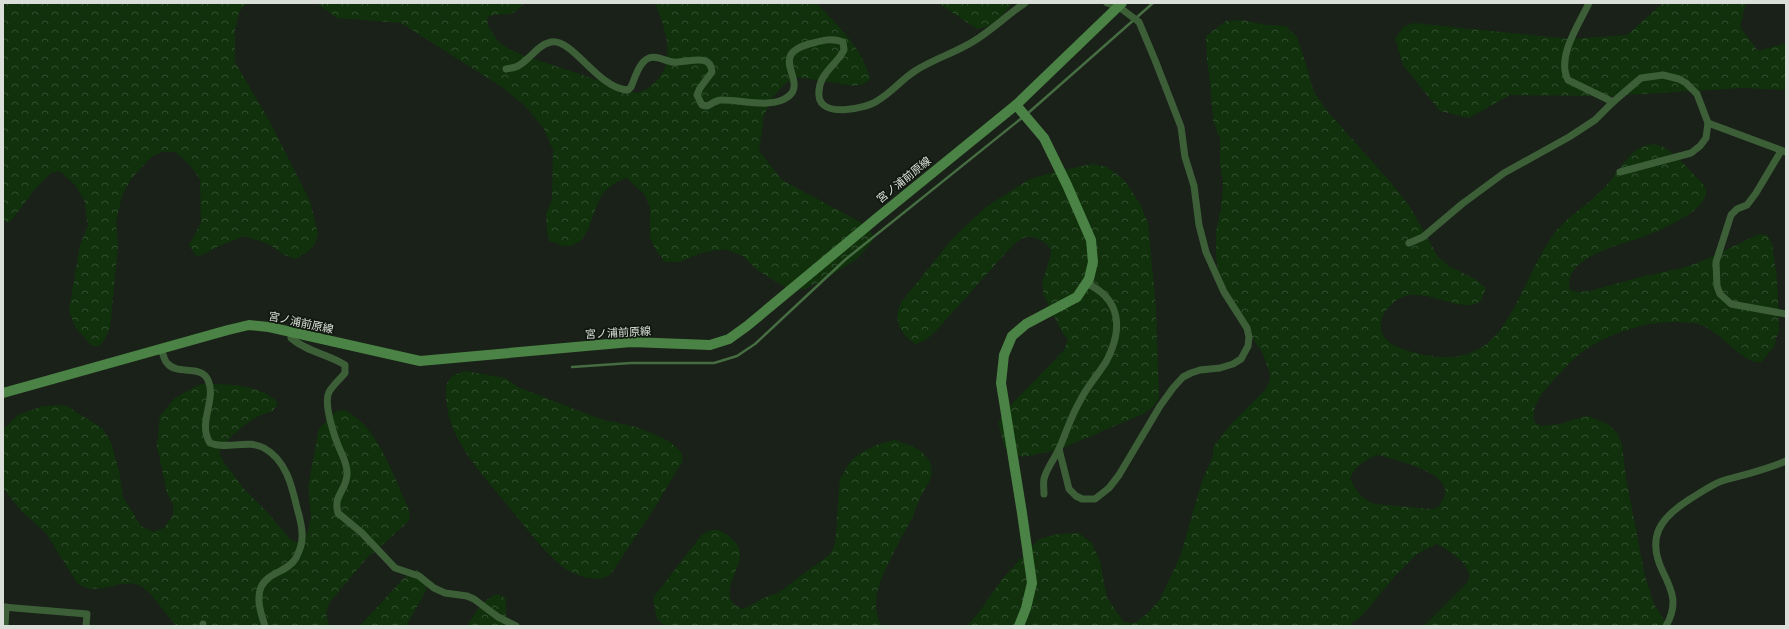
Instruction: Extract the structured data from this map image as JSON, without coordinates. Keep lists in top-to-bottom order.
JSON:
{
  "streets": {
    "main road": ["宮ノ浦前原線"]
  }
}
